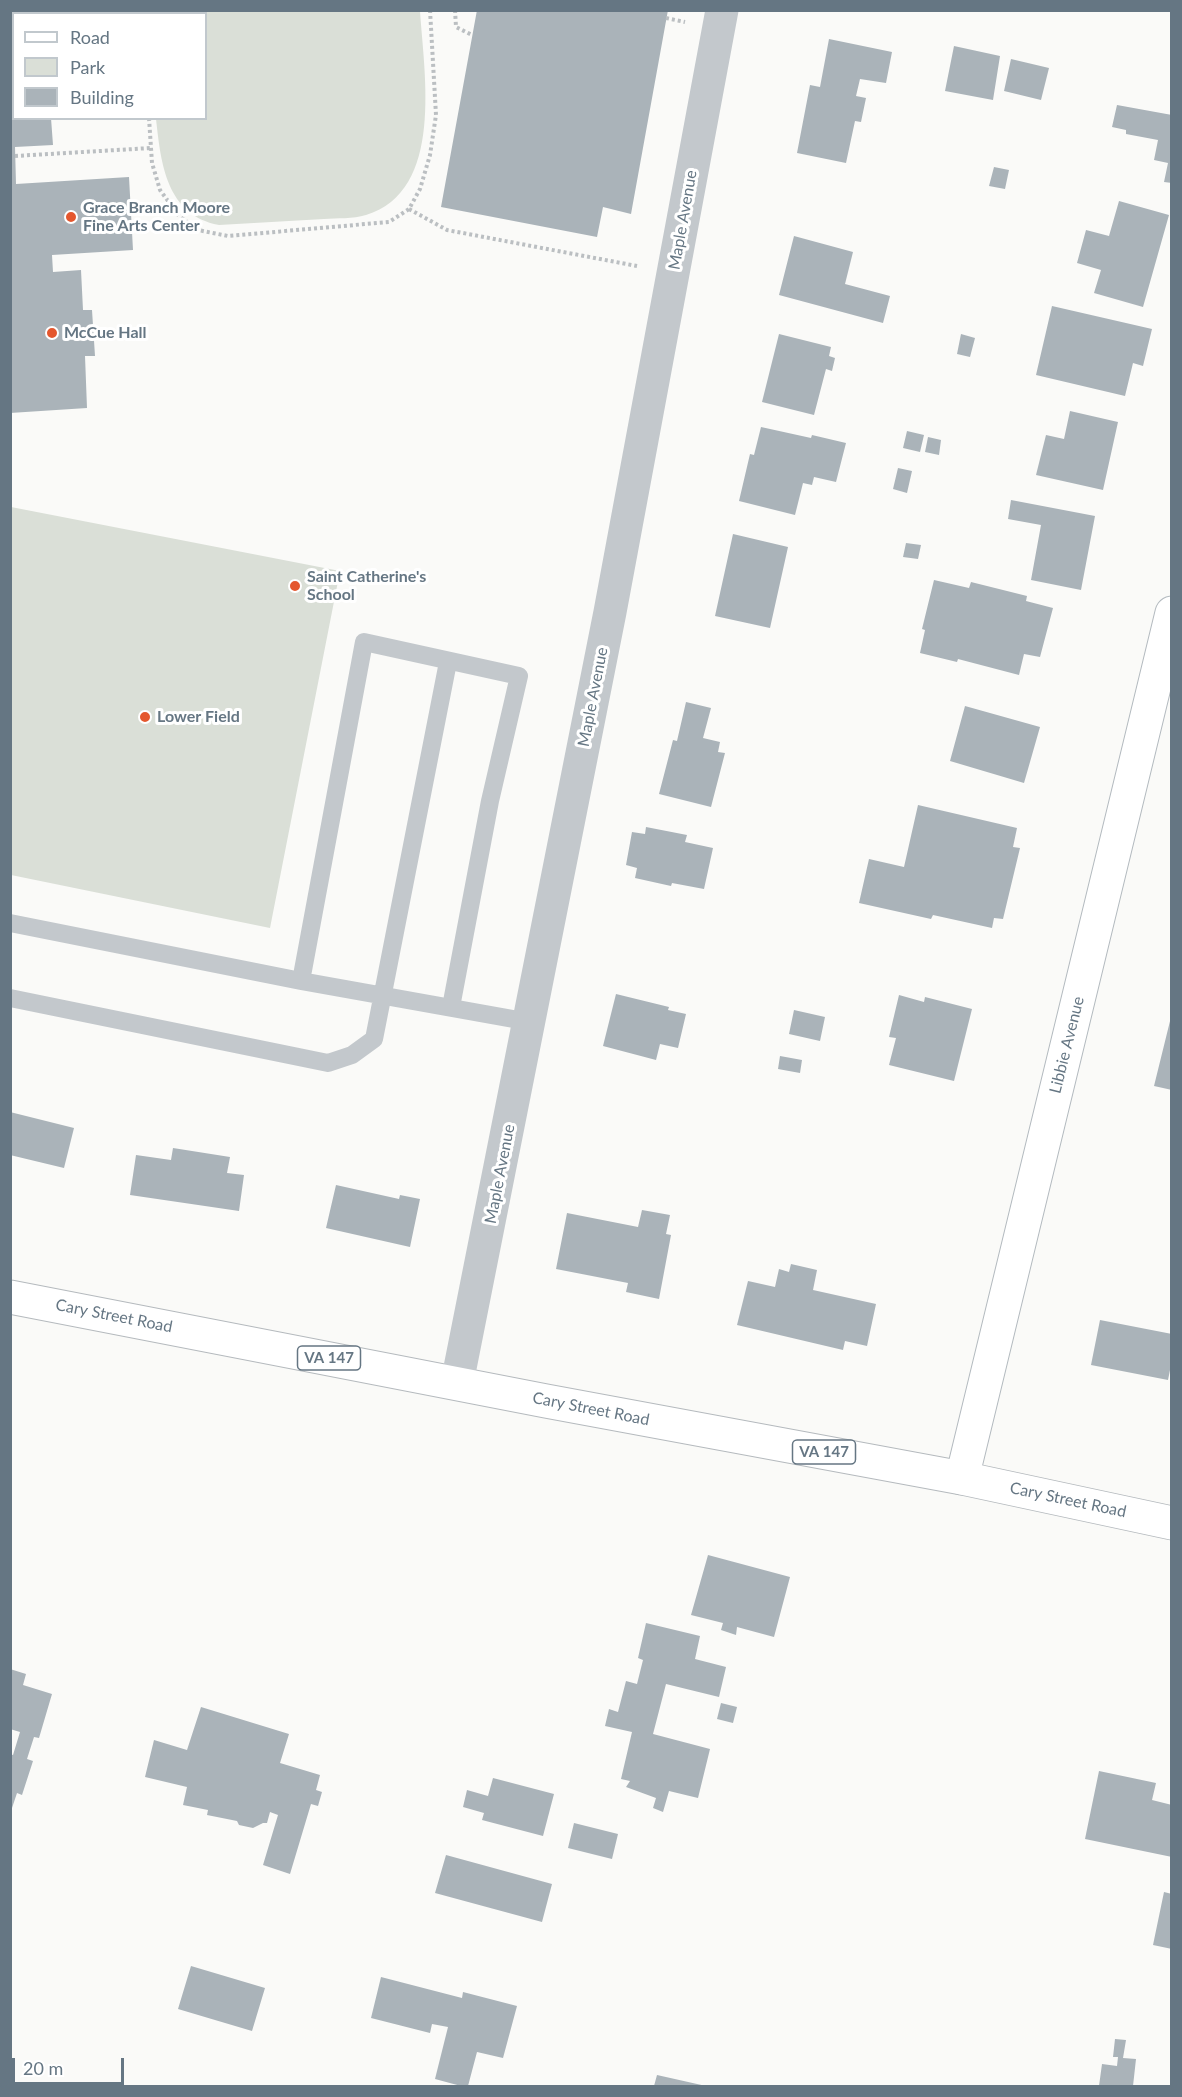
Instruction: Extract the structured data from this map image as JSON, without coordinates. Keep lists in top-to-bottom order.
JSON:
{
  "streets": {
    "main road": ["Libbie Avenue", "Cary Street Road", "VA 147"],
    "street": ["Maple Avenue"]
  },
  "crossings": [
    ["Maple Avenue", "Cary Street Road"],
    ["Libbie Avenue", "Cary Street Road"]
  ],
  "places": [
    "Grace Branch Moore Fine Arts Center",
    "McCue Hall",
    "Saint Catherine's School",
    "Lower Field"
  ],
  "legend": ["Road", "Park", "Building"],
  "scale_bar": "20 m"
}
